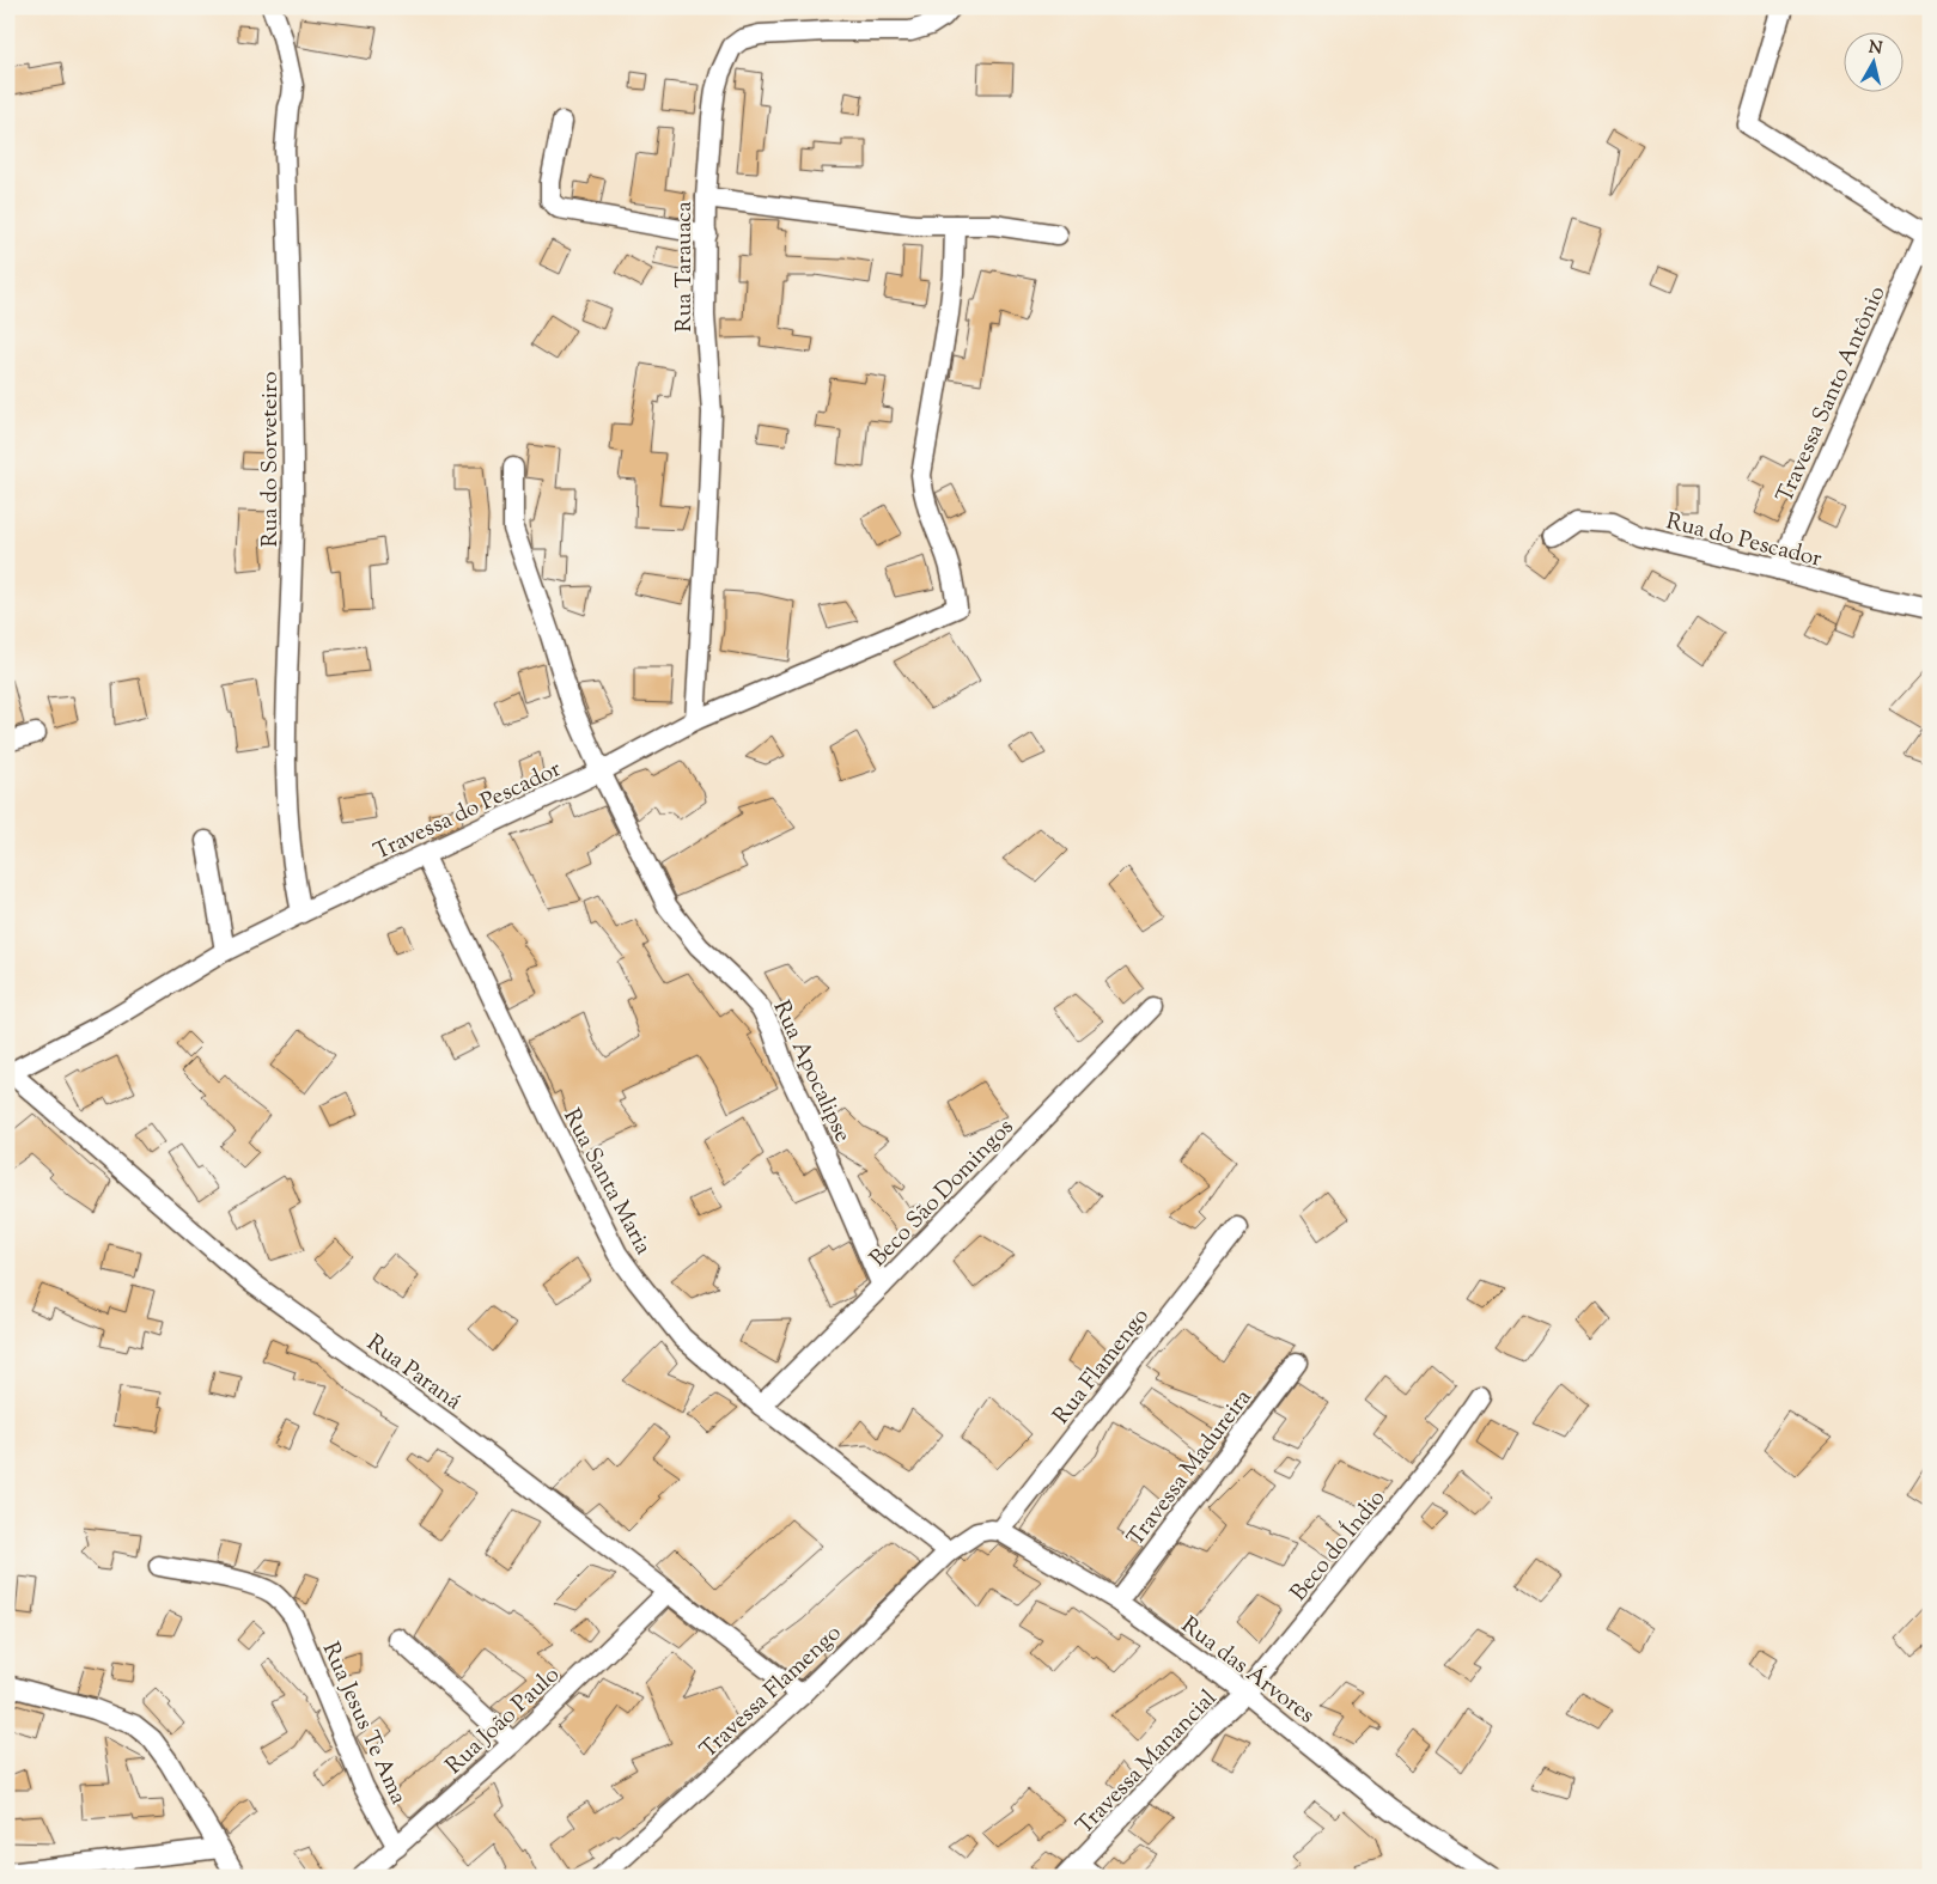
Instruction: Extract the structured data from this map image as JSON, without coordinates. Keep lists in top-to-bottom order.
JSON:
{
  "streets": {
    "street": [
      "Rua Tarauaca",
      "Travessa Santo Antônio",
      "Rua do Sorveteiro",
      "Rua do Pescador",
      "Travessa do Pescador",
      "Rua Apocalipse",
      "Rua Santa Maria",
      "Beco São Domingos",
      "Rua Flamengo",
      "Rua Paraná",
      "Travessa Madureira",
      "Beco do Índio",
      "Rua das Árvores",
      "Travessa Flamengo",
      "Rua João Paulo",
      "Rua Jesus Te Ama",
      "Travessa Manancial"
    ]
  },
  "crossings": [
    ["Rua Tarauaca", "Travessa do Pescador"],
    ["Travessa Santo Antônio", "Rua do Pescador"],
    ["Rua do Sorveteiro", "Travessa do Pescador"],
    ["Travessa do Pescador", "Rua Apocalipse"],
    ["Travessa do Pescador", "Rua Santa Maria"],
    ["Travessa do Pescador", "Rua Paraná"],
    ["Rua Apocalipse", "Beco São Domingos"],
    ["Rua Santa Maria", "Beco São Domingos"],
    ["Rua Santa Maria", "Travessa Flamengo"],
    ["Rua Flamengo", "Rua das Árvores"],
    ["Rua Flamengo", "Travessa Flamengo"],
    ["Rua Paraná", "Travessa Flamengo"],
    ["Rua Paraná", "Rua João Paulo"],
    ["Travessa Madureira", "Rua das Árvores"],
    ["Beco do Índio", "Rua das Árvores"],
    ["Beco do Índio", "Travessa Manancial"],
    ["Rua das Árvores", "Travessa Flamengo"],
    ["Rua das Árvores", "Travessa Manancial"],
    ["Rua João Paulo", "Rua Jesus Te Ama"]
  ],
  "north": "top"
}
